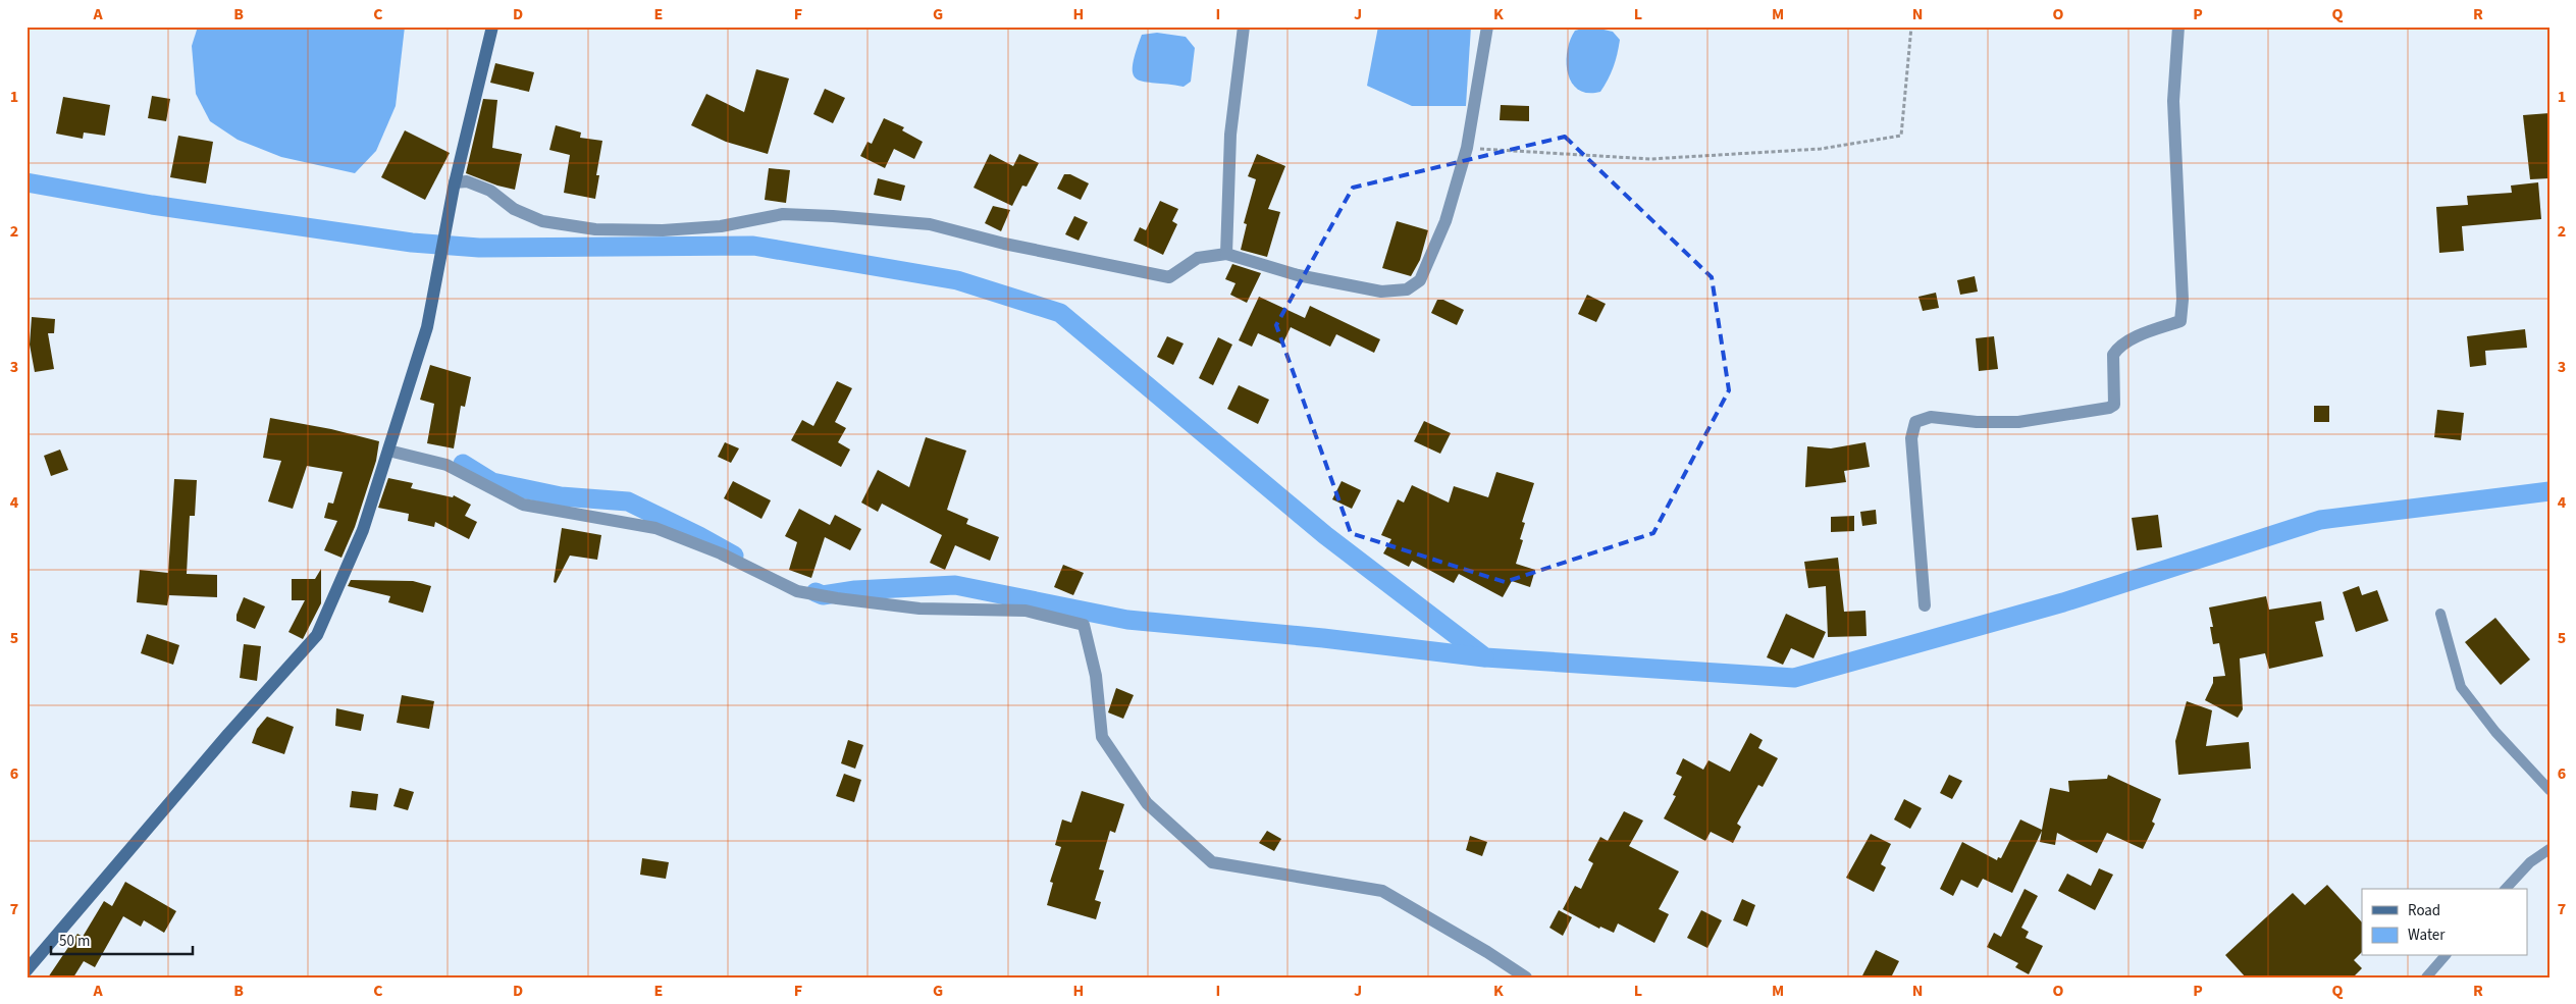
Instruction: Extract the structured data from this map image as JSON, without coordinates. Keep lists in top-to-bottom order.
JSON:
{
  "legend": ["Road", "Water"],
  "scale_bar": "50 m",
  "grid": {
    "columns": [
      "A",
      "B",
      "C",
      "D",
      "E",
      "F",
      "G",
      "H",
      "I",
      "J",
      "K",
      "L",
      "M",
      "N",
      "O",
      "P",
      "Q",
      "R"
    ],
    "rows": [
      "1",
      "2",
      "3",
      "4",
      "5",
      "6",
      "7"
    ]
  }
}
